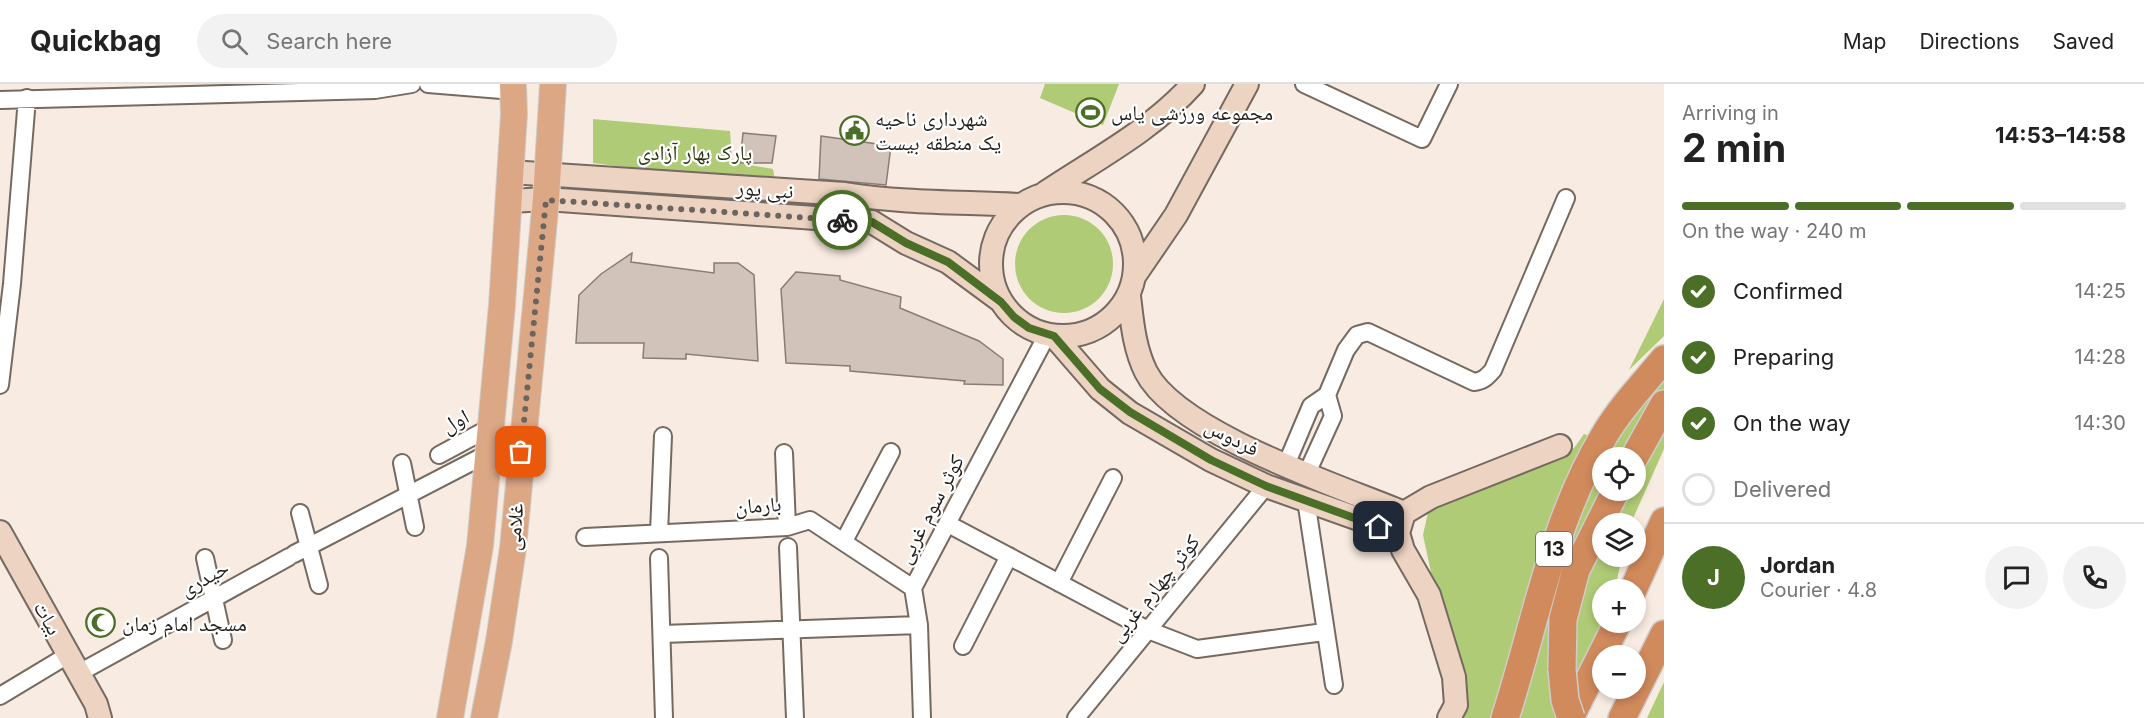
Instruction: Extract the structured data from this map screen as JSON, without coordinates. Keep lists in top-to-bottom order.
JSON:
{
  "streets": {
    "highway": ["13"],
    "main road": [
      "نبی پور",
      "فردوس",
      "غلامی",
      "بیات"
    ],
    "street": [
      "اول",
      "بارمان",
      "کوثر سوم غربی",
      "حیدری",
      "کوثر چهارم غربی"
    ]
  },
  "crossings": [
    ["نبی پور", "فردوس"],
    ["نبی پور", "کوثر سوم غربی"],
    ["نبی پور", "غلامی"],
    ["اول", "غلامی"],
    ["فردوس", "کوثر سوم غربی"],
    ["فردوس", "کوثر چهارم غربی"],
    ["بارمان", "کوثر سوم غربی"],
    ["غلامی", "حیدری"],
    ["حیدری", "بیات"]
  ],
  "parks": ["پارک بهار آزادی"],
  "places": {
    "sports": ["مجموعه ورزشی یاس"],
    "public building": ["شهرداری ناحیه یک منطقه بیست"],
    "mosque": ["مسجد امام زمان"]
  },
  "page": {
    "header": "Quickbag",
    "search": "Search here",
    "nav": ["Map", "Directions", "Saved"],
    "heading": ["2 min", "Arriving in", "14:53–14:58"],
    "panel": ["Jordan", "Courier · 4.8"],
    "bar": "On the way · 240 m",
    "list": [
      ["Confirmed", "14:25"],
      ["Preparing", "14:28"],
      ["On the way", "14:30"],
      "Delivered"
    ],
    "map_buttons": ["+", "−"],
    "round": "J"
  }
}
